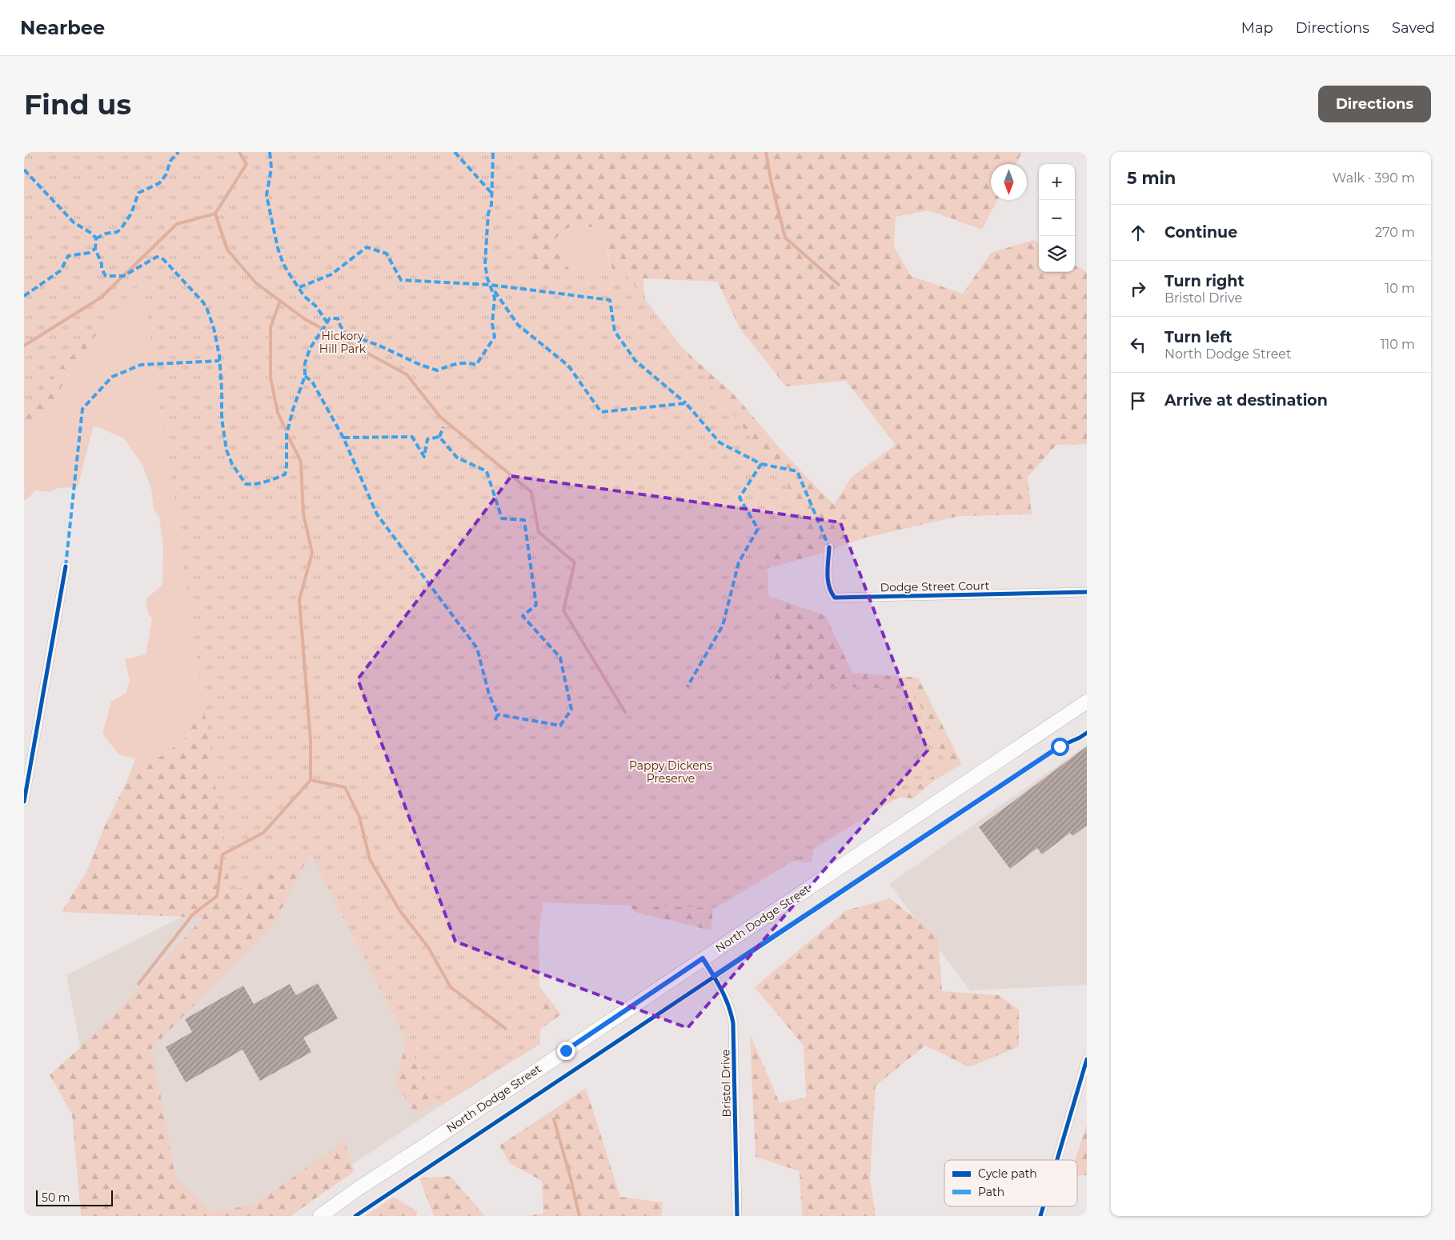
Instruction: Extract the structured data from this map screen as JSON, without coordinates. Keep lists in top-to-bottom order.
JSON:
{
  "streets": {
    "main road": ["North Dodge Street"],
    "street": ["Dodge Street Court", "Bristol Drive"]
  },
  "crossings": [
    ["North Dodge Street", "Bristol Drive"]
  ],
  "parks": ["Hickory Hill Park", "Pappy Dickens Preserve"],
  "legend": ["Cycle path", "Path"],
  "scale_bar": "50 m",
  "north": "bottom",
  "page": {
    "header": "Nearbee",
    "nav": ["Map", "Directions", "Saved"],
    "buttons": "Directions",
    "title": "Find us",
    "heading": ["5 min", "Walk · 390 m"],
    "map_buttons": ["+", "−"],
    "list": [
      ["Continue", "270 m"],
      ["Turn right", "Bristol Drive", "10 m"],
      ["Turn left", "North Dodge Street", "110 m"],
      "Arrive at destination"
    ],
    "scale": "50 m"
  }
}
